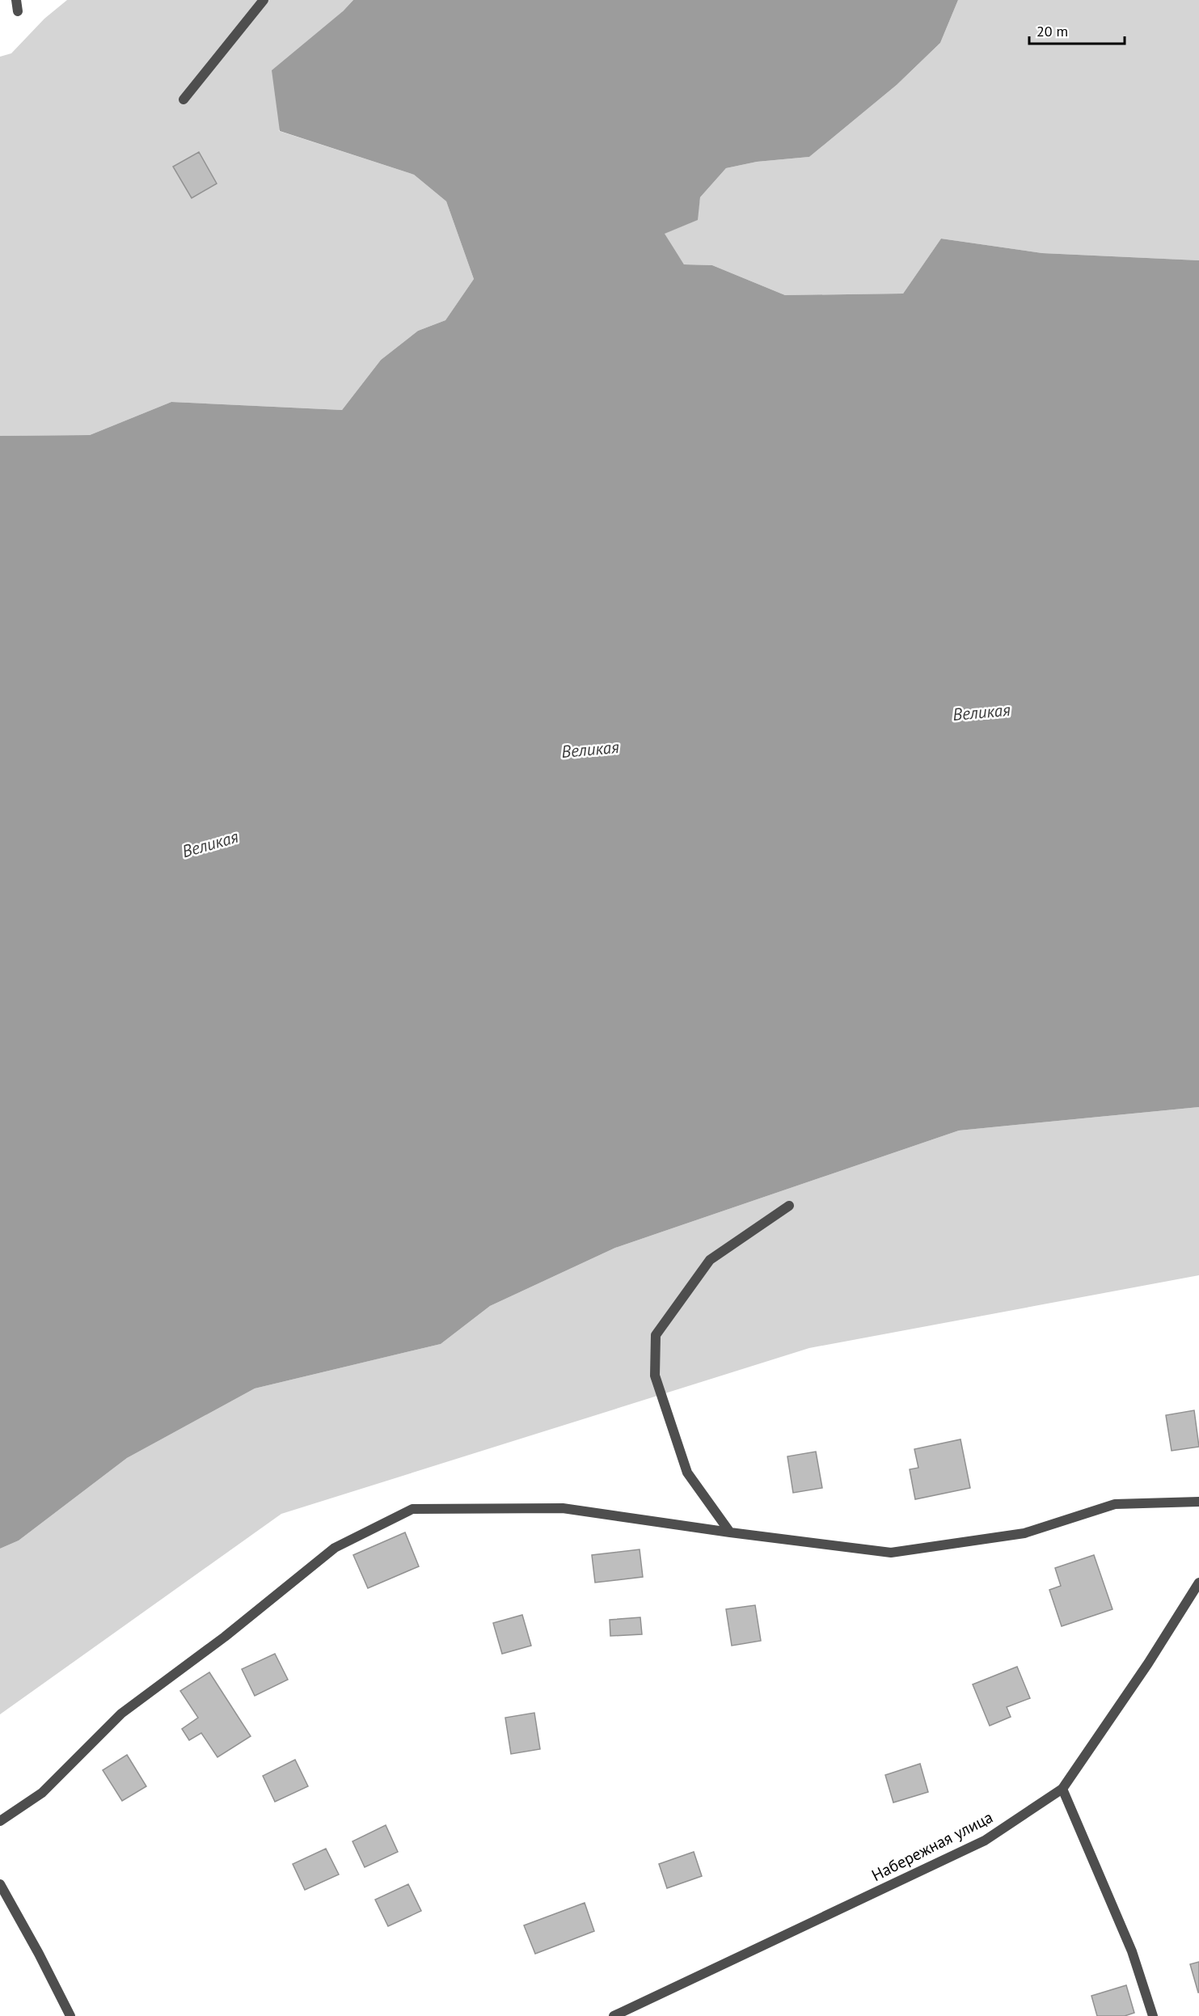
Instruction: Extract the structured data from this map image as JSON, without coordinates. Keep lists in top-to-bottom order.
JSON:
{
  "streets": {
    "street": ["Набережная улица"]
  },
  "water": ["Великая"],
  "scale_bar": "20 m"
}
